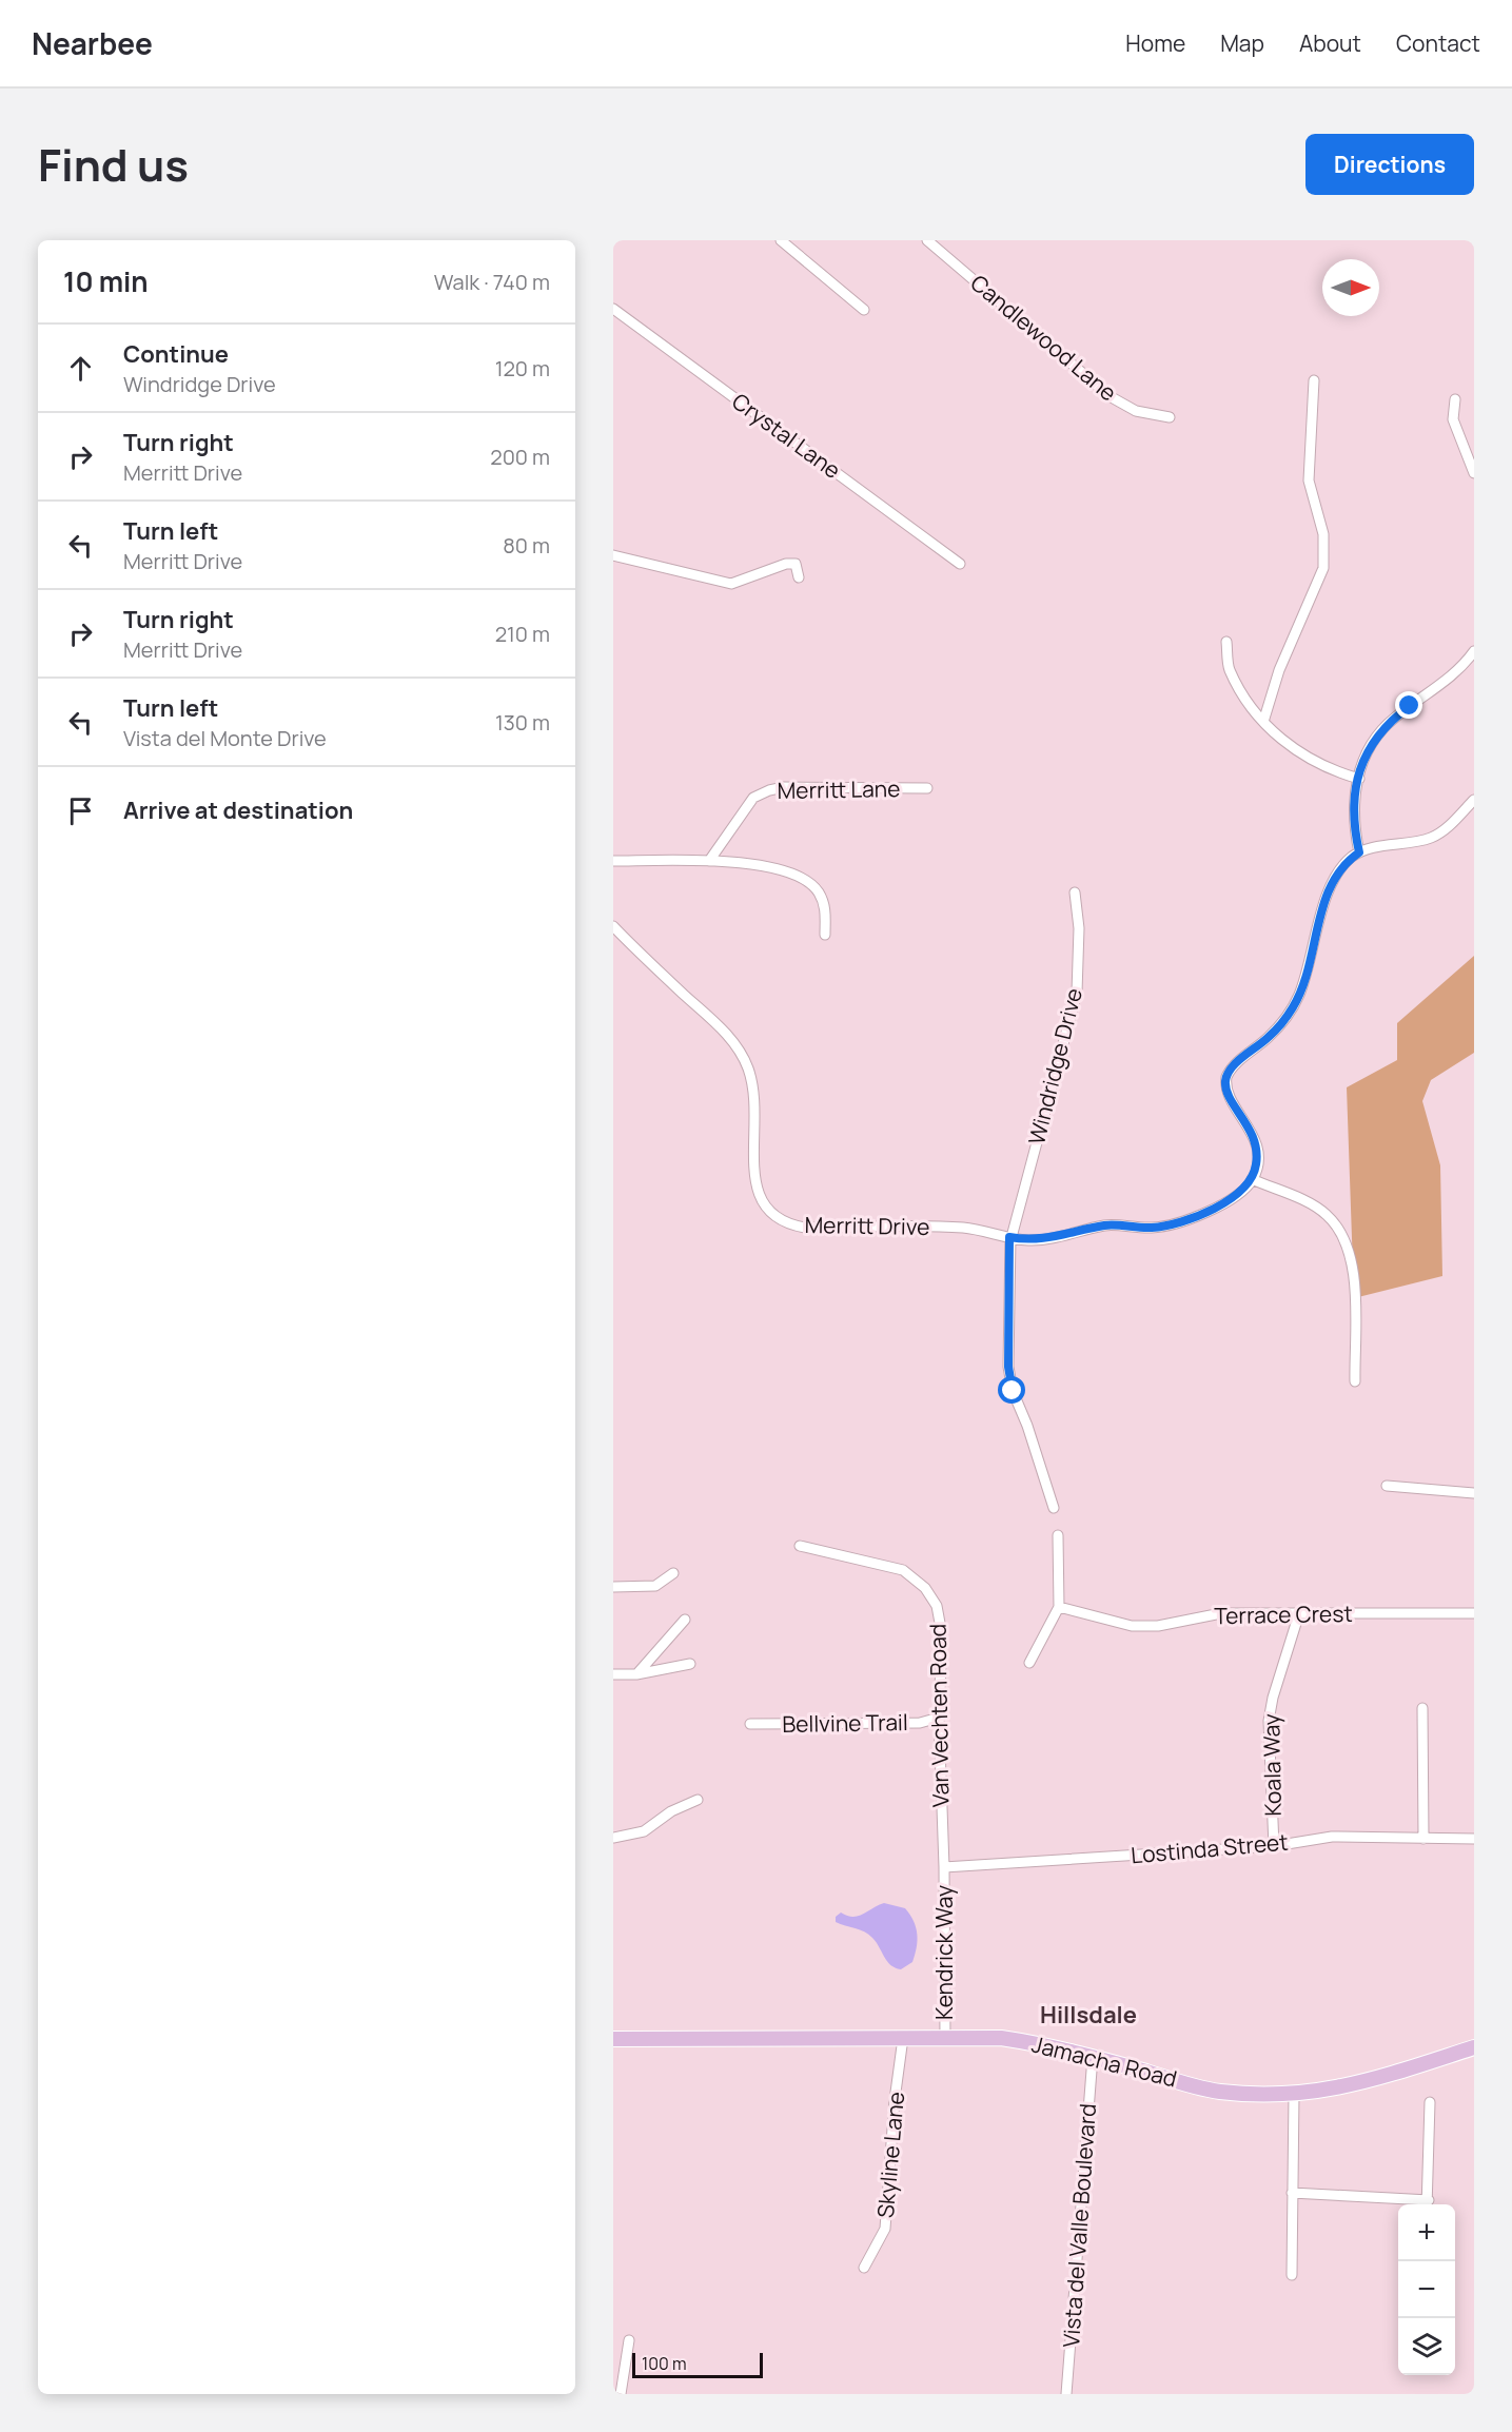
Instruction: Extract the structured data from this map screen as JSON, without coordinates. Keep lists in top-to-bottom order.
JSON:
{
  "streets": {
    "main road": ["Jamacha Road"],
    "street": [
      "Candlewood Lane",
      "Crystal Lane",
      "Merritt Lane",
      "Windridge Drive",
      "Merritt Drive",
      "Terrace Crest",
      "Van Vechten Road",
      "Bellvine Trail",
      "Koala Way",
      "Lostinda Street",
      "Kendrick Way",
      "Skyline Lane",
      "Vista del Valle Boulevard"
    ]
  },
  "crossings": [
    ["Windridge Drive", "Merritt Drive"],
    ["Terrace Crest", "Koala Way"],
    ["Van Vechten Road", "Bellvine Trail"],
    ["Van Vechten Road", "Lostinda Street"],
    ["Van Vechten Road", "Kendrick Way"],
    ["Koala Way", "Lostinda Street"],
    ["Lostinda Street", "Kendrick Way"],
    ["Kendrick Way", "Jamacha Road"],
    ["Jamacha Road", "Skyline Lane"],
    ["Jamacha Road", "Vista del Valle Boulevard"]
  ],
  "districts": ["Hillsdale"],
  "scale_bar": "100 m",
  "north": "right",
  "page": {
    "header": "Nearbee",
    "nav": [
      "Home",
      "Map",
      "About",
      "Contact"
    ],
    "title": "Find us",
    "buttons": "Directions",
    "heading": ["10 min", "Walk · 740 m"],
    "list": [
      ["Continue", "Windridge Drive", "120 m"],
      ["Turn right", "Merritt Drive", "200 m"],
      ["Turn left", "Merritt Drive", "80 m"],
      ["Turn right", "Merritt Drive", "210 m"],
      ["Turn left", "Vista del Monte Drive", "130 m"],
      "Arrive at destination"
    ],
    "map_buttons": ["+", "−"],
    "scale": "100 m"
  }
}
